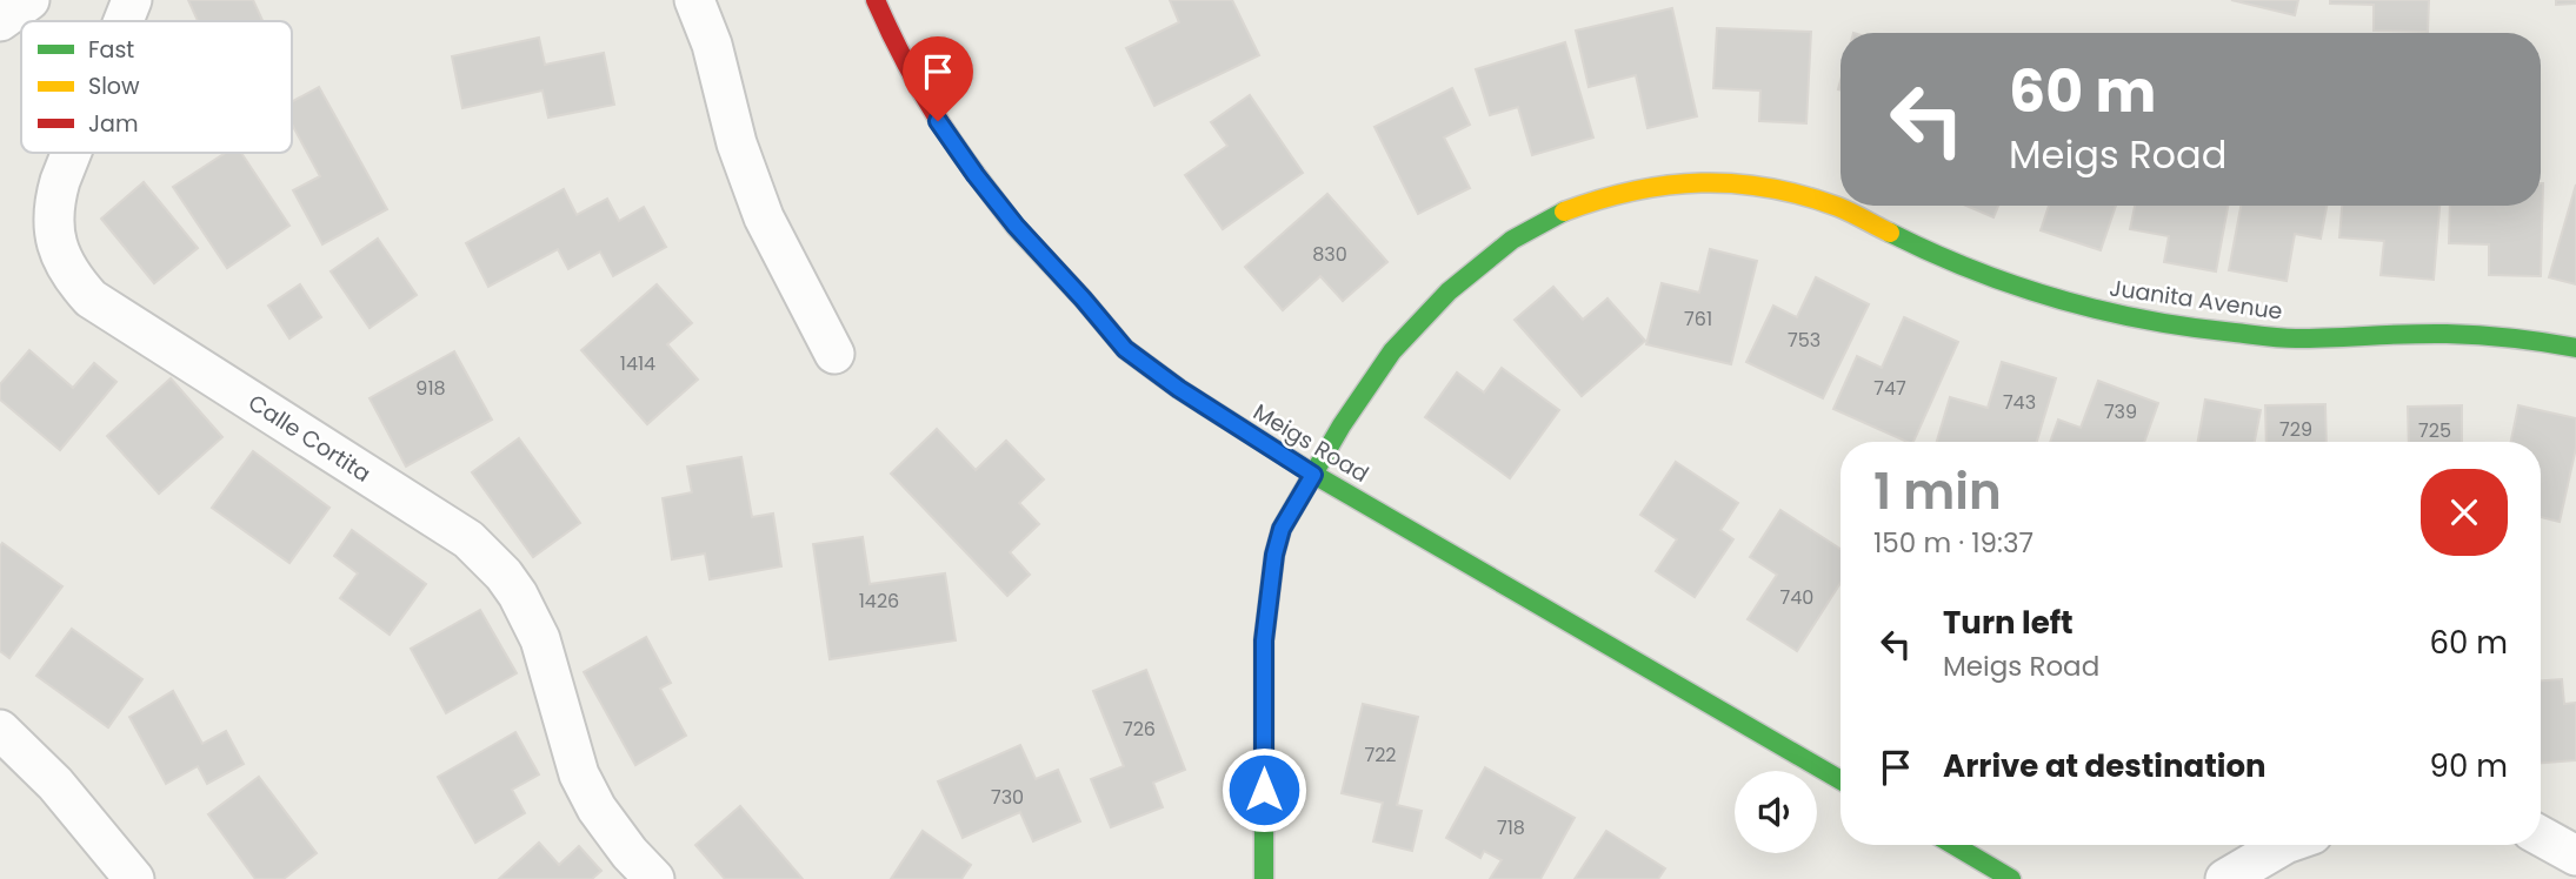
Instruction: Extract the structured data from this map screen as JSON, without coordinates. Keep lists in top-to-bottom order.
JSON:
{
  "streets": {
    "street": ["Juanita Avenue", "Calle Cortita", "Meigs Road"]
  },
  "crossings": [
    ["Juanita Avenue", "Meigs Road"]
  ],
  "house_numbers": [
    "830",
    "761",
    "753",
    "1414",
    "918",
    "747",
    "743",
    "739",
    "729",
    "725",
    "740",
    "1426",
    "726",
    "722",
    "730",
    "718"
  ],
  "legend": ["Fast", "Slow", "Jam"],
  "page": {
    "turn": ["60 m", "Meigs Road"],
    "heading": ["1 min", "150 m · 19:37"],
    "list": [
      {
        "name": "Turn left",
        "note": "Meigs Road",
        "value": "60 m"
      },
      {
        "name": "Arrive at destination",
        "value": "90 m"
      }
    ]
  }
}
